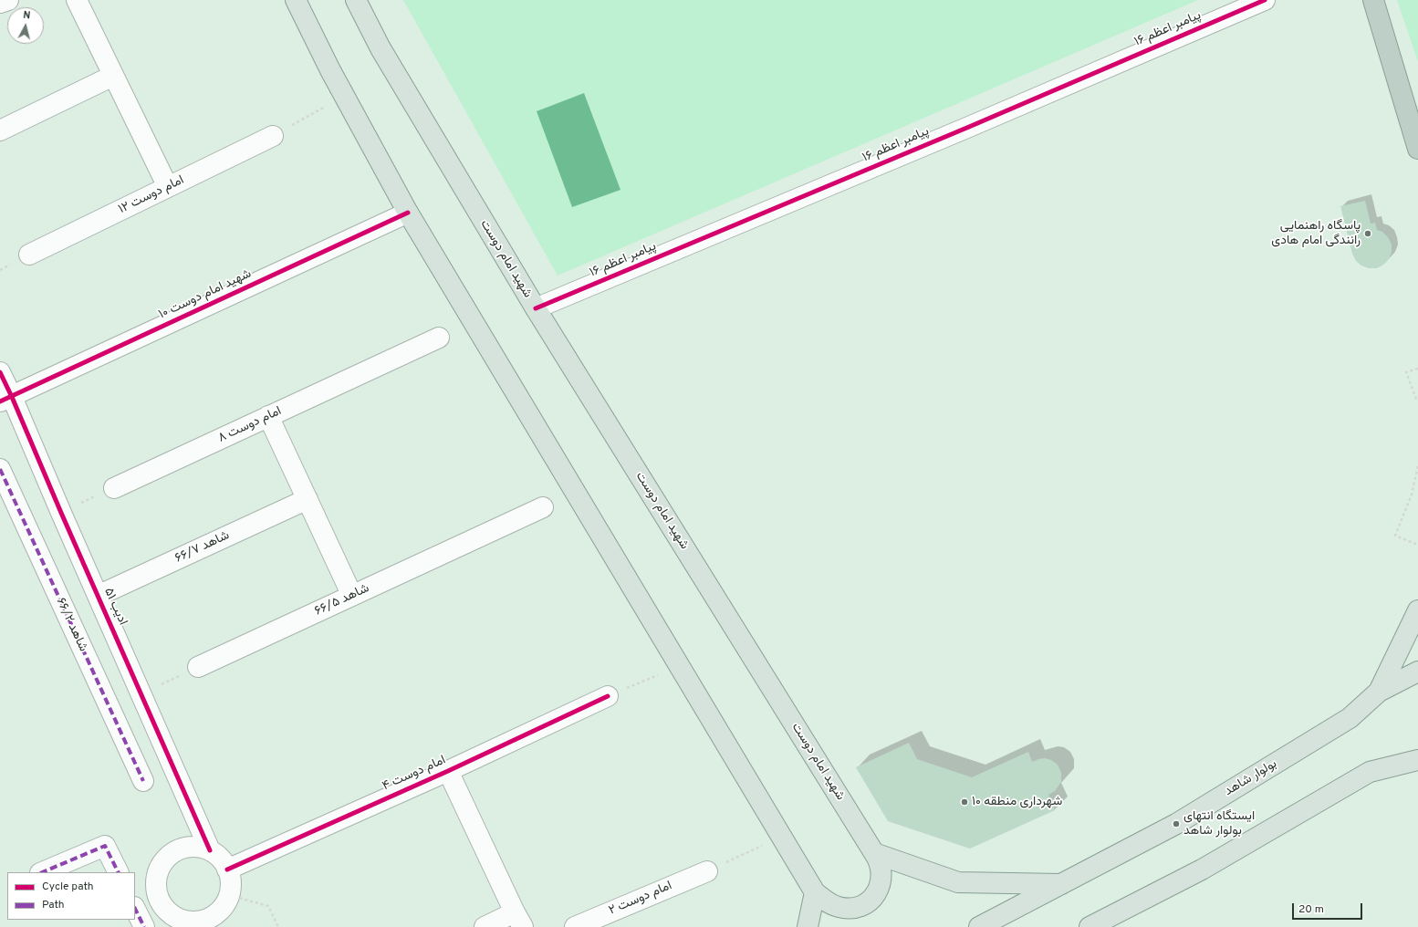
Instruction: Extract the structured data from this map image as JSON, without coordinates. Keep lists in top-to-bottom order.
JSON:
{
  "streets": {
    "main road": ["شهید امام دوست", "بولوار شاهد"],
    "street": [
      "پیامبر اعظم ۱۶",
      "امام دوست ۱۲",
      "شهید امام دوست ۱۰",
      "امام دوست ۸",
      "شاهد ۶۶/۷",
      "شاهد ۶۶/۵",
      "ادیب ۵۱",
      "شاهد ۶۶/۲",
      "امام دوست ۴",
      "امام دوست ۲"
    ]
  },
  "crossings": [
    ["پیامبر اعظم ۱۶", "شهید امام دوست"],
    ["شهید امام دوست ۱۰", "ادیب ۵۱"],
    ["شاهد ۶۶/۷", "ادیب ۵۱"],
    ["ادیب ۵۱", "امام دوست ۴"]
  ],
  "places": ["پاسگاه راهنمایی رانندگی امام هادی", "شهرداری منطقه ۱۰", "ایستگاه انتهای بولوار شاهد"],
  "legend": ["Cycle path", "Path"],
  "scale_bar": "20 m",
  "north": "top"
}
